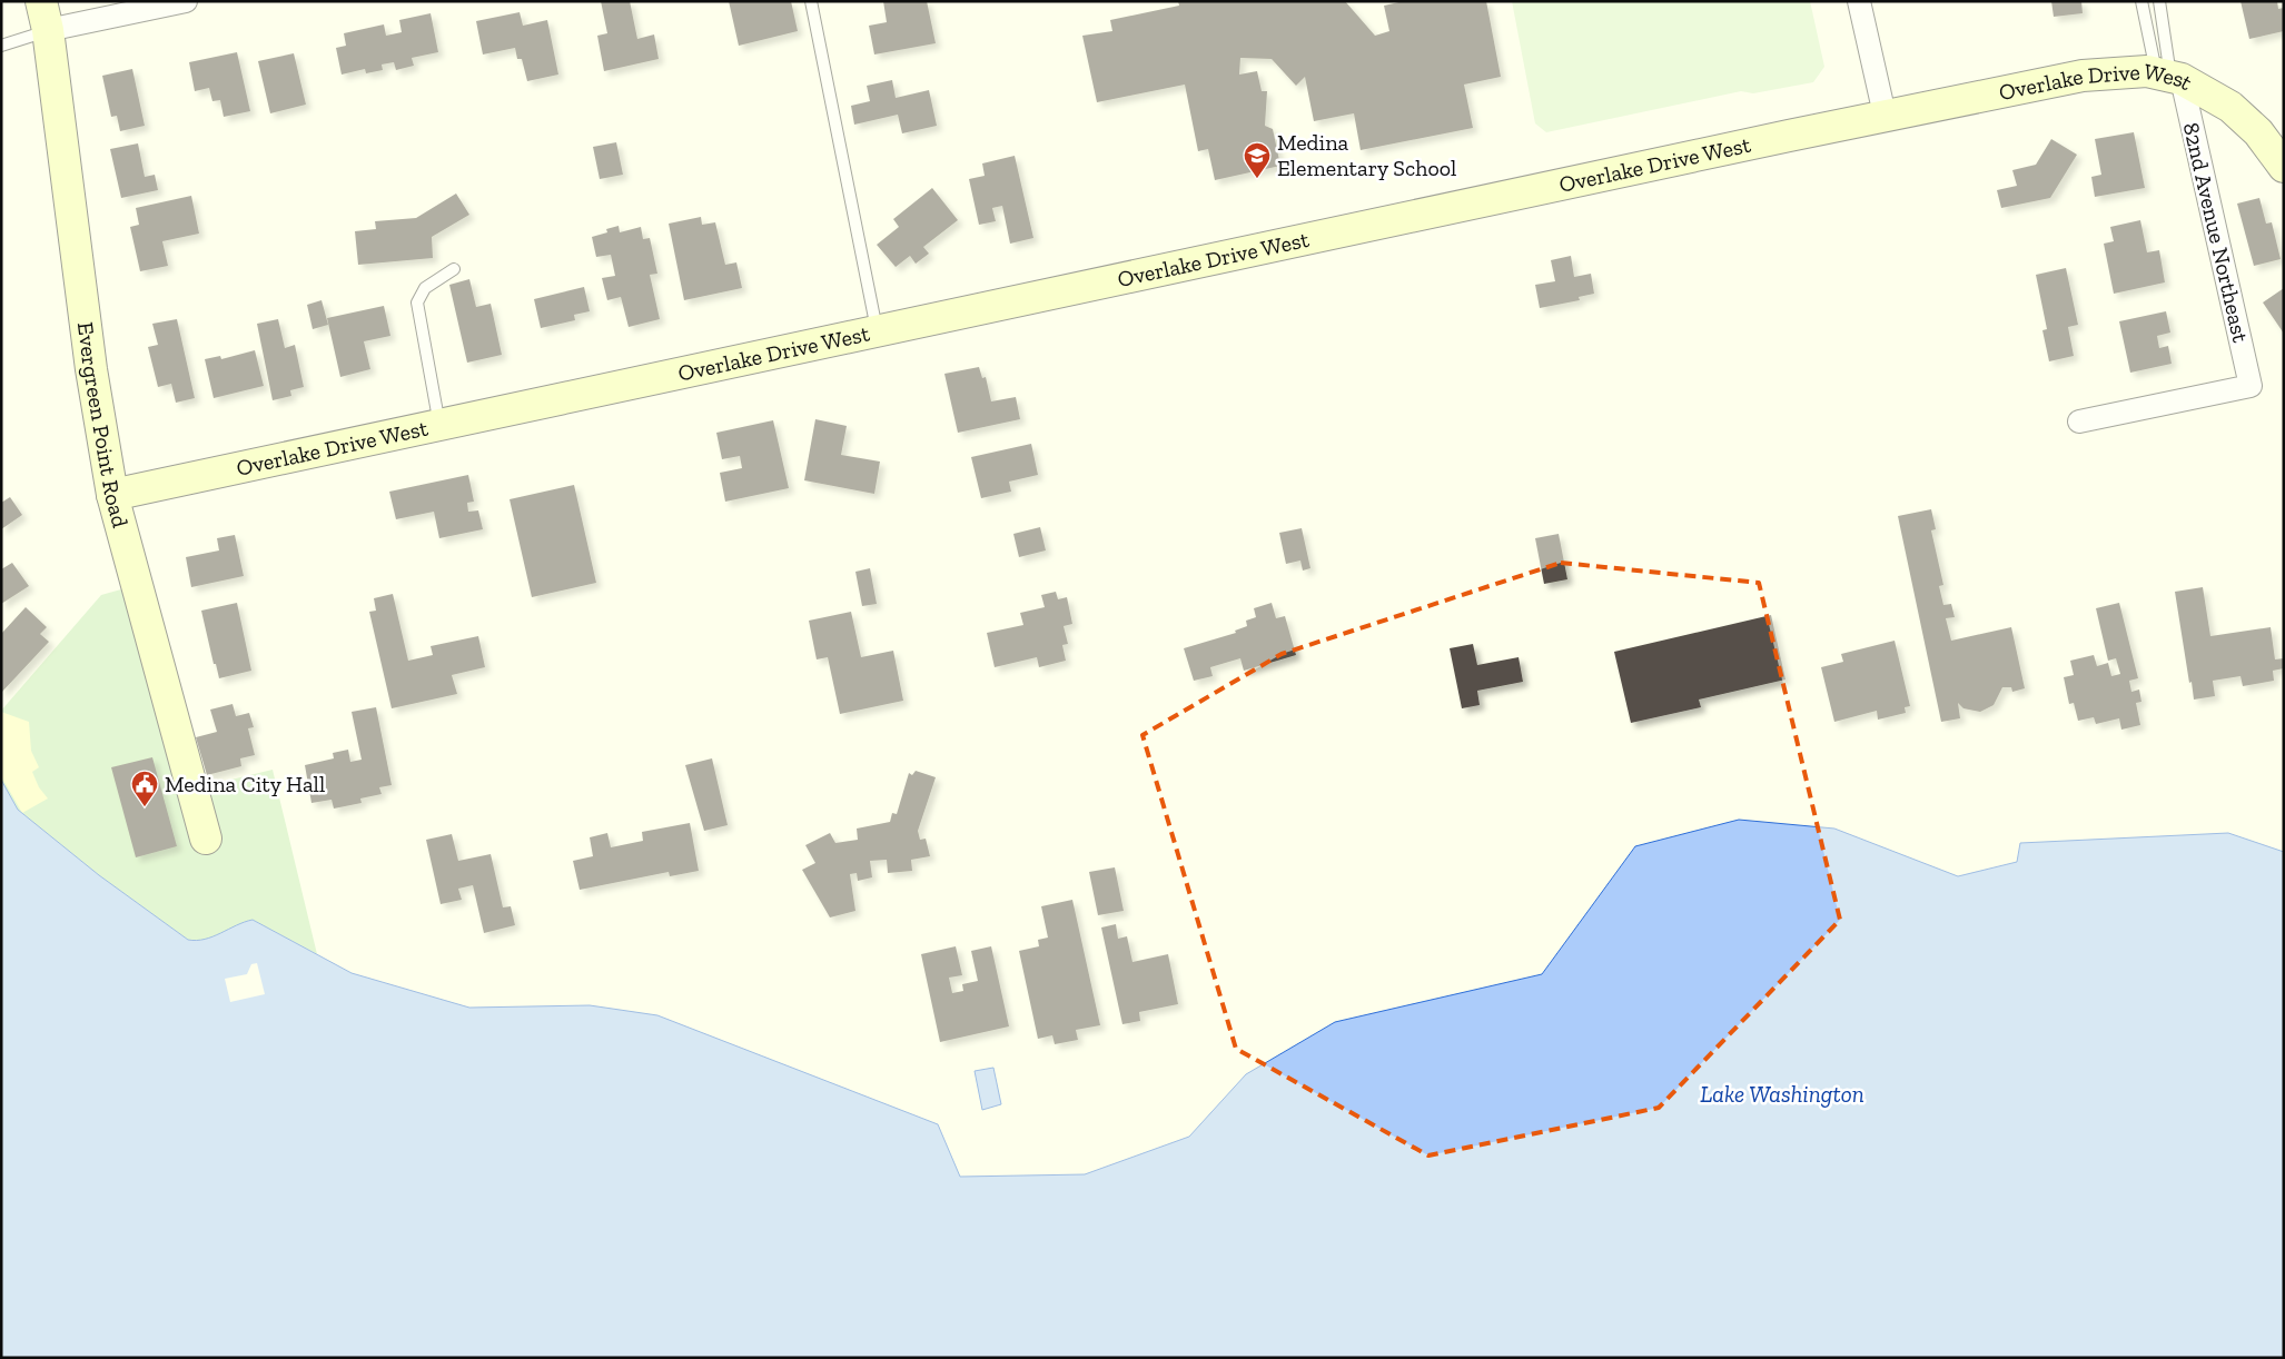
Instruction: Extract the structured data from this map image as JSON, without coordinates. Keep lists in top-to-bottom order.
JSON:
{
  "streets": {
    "street": ["Overlake Drive West", "82nd Avenue Northeast", "Evergreen Point Road"]
  },
  "crossings": [
    ["Overlake Drive West", "82nd Avenue Northeast"],
    ["Overlake Drive West", "Evergreen Point Road"]
  ],
  "water": ["Lake Washington"],
  "places": {
    "school or university": ["Medina Elementary School"],
    "public building": ["Medina City Hall"]
  }
}
